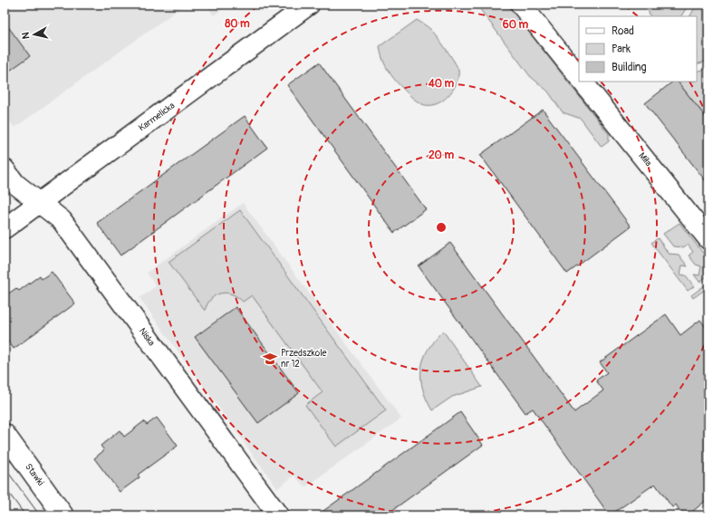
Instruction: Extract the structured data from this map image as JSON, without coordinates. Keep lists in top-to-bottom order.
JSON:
{
  "streets": {
    "street": [
      "Karmelicka",
      "Miła",
      "Niska",
      "Stawki"
    ]
  },
  "crossings": [
    ["Karmelicka", "Niska"]
  ],
  "places": {
    "school or university": ["Przedszkole nr 12"]
  },
  "legend": ["Road", "Park", "Building"],
  "north": "left",
  "rings": [
    "80 m",
    "60 m",
    "40 m",
    "20 m"
  ]
}
